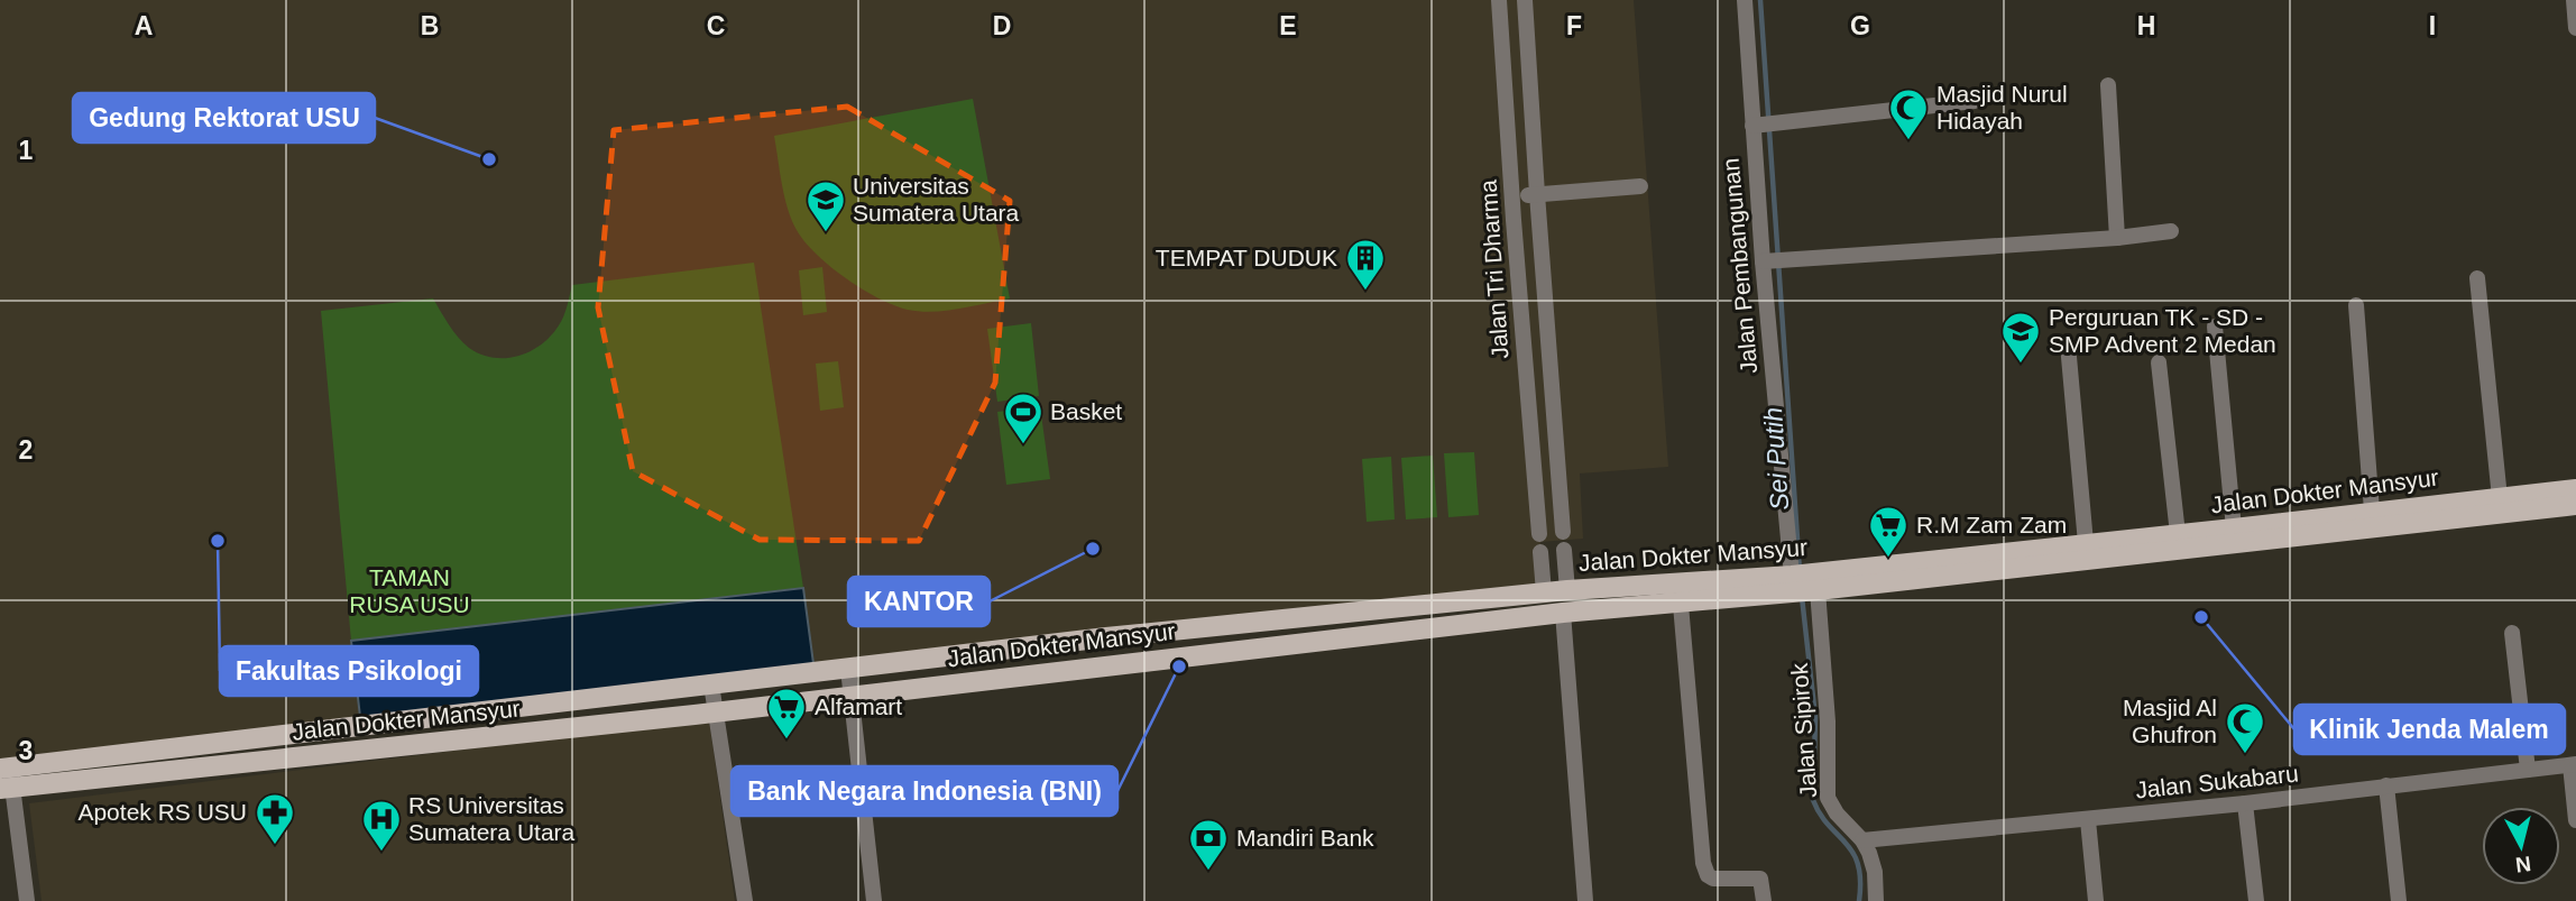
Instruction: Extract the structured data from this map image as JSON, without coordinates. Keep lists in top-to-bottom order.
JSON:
{
  "streets": {
    "main road": ["Jalan Dokter Mansyur"],
    "street": [
      "Jalan Pembangunan",
      "Jalan Tri Dharma",
      "Jalan Sipirok",
      "Jalan Sukabaru"
    ]
  },
  "crossings": [
    ["Jalan Pembangunan", "Jalan Dokter Mansyur"],
    ["Jalan Pembangunan", "Jalan Sipirok"],
    ["Jalan Dokter Mansyur", "Jalan Sipirok"],
    ["Jalan Sipirok", "Jalan Sukabaru"]
  ],
  "water": ["Sei Putih"],
  "parks": ["TAMAN RUSA USU"],
  "places": {
    "mosque": ["Masjid Nurul Hidayah", "Masjid Al Ghufron"],
    "other": [
      "Gedung Rektorat USU",
      "Fakultas Psikologi",
      "KANTOR",
      "Klinik Jenda Malem",
      "Bank Negara Indonesia (BNI)"
    ],
    "school or university": ["Universitas Sumatera Utara", "Perguruan TK - SD - SMP Advent 2 Medan"],
    "building": ["TEMPAT DUDUK"],
    "sports": ["Basket"],
    "supermarket": ["R.M Zam Zam", "Alfamart"],
    "pharmacy": ["Apotek RS USU"],
    "hospital": ["RS Universitas Sumatera Utara"],
    "bank": ["Mandiri Bank"]
  },
  "north": "bottom",
  "grid": {
    "columns": [
      "A",
      "B",
      "C",
      "D",
      "E",
      "F",
      "G",
      "H",
      "I"
    ],
    "rows": ["1", "2", "3"]
  }
}
